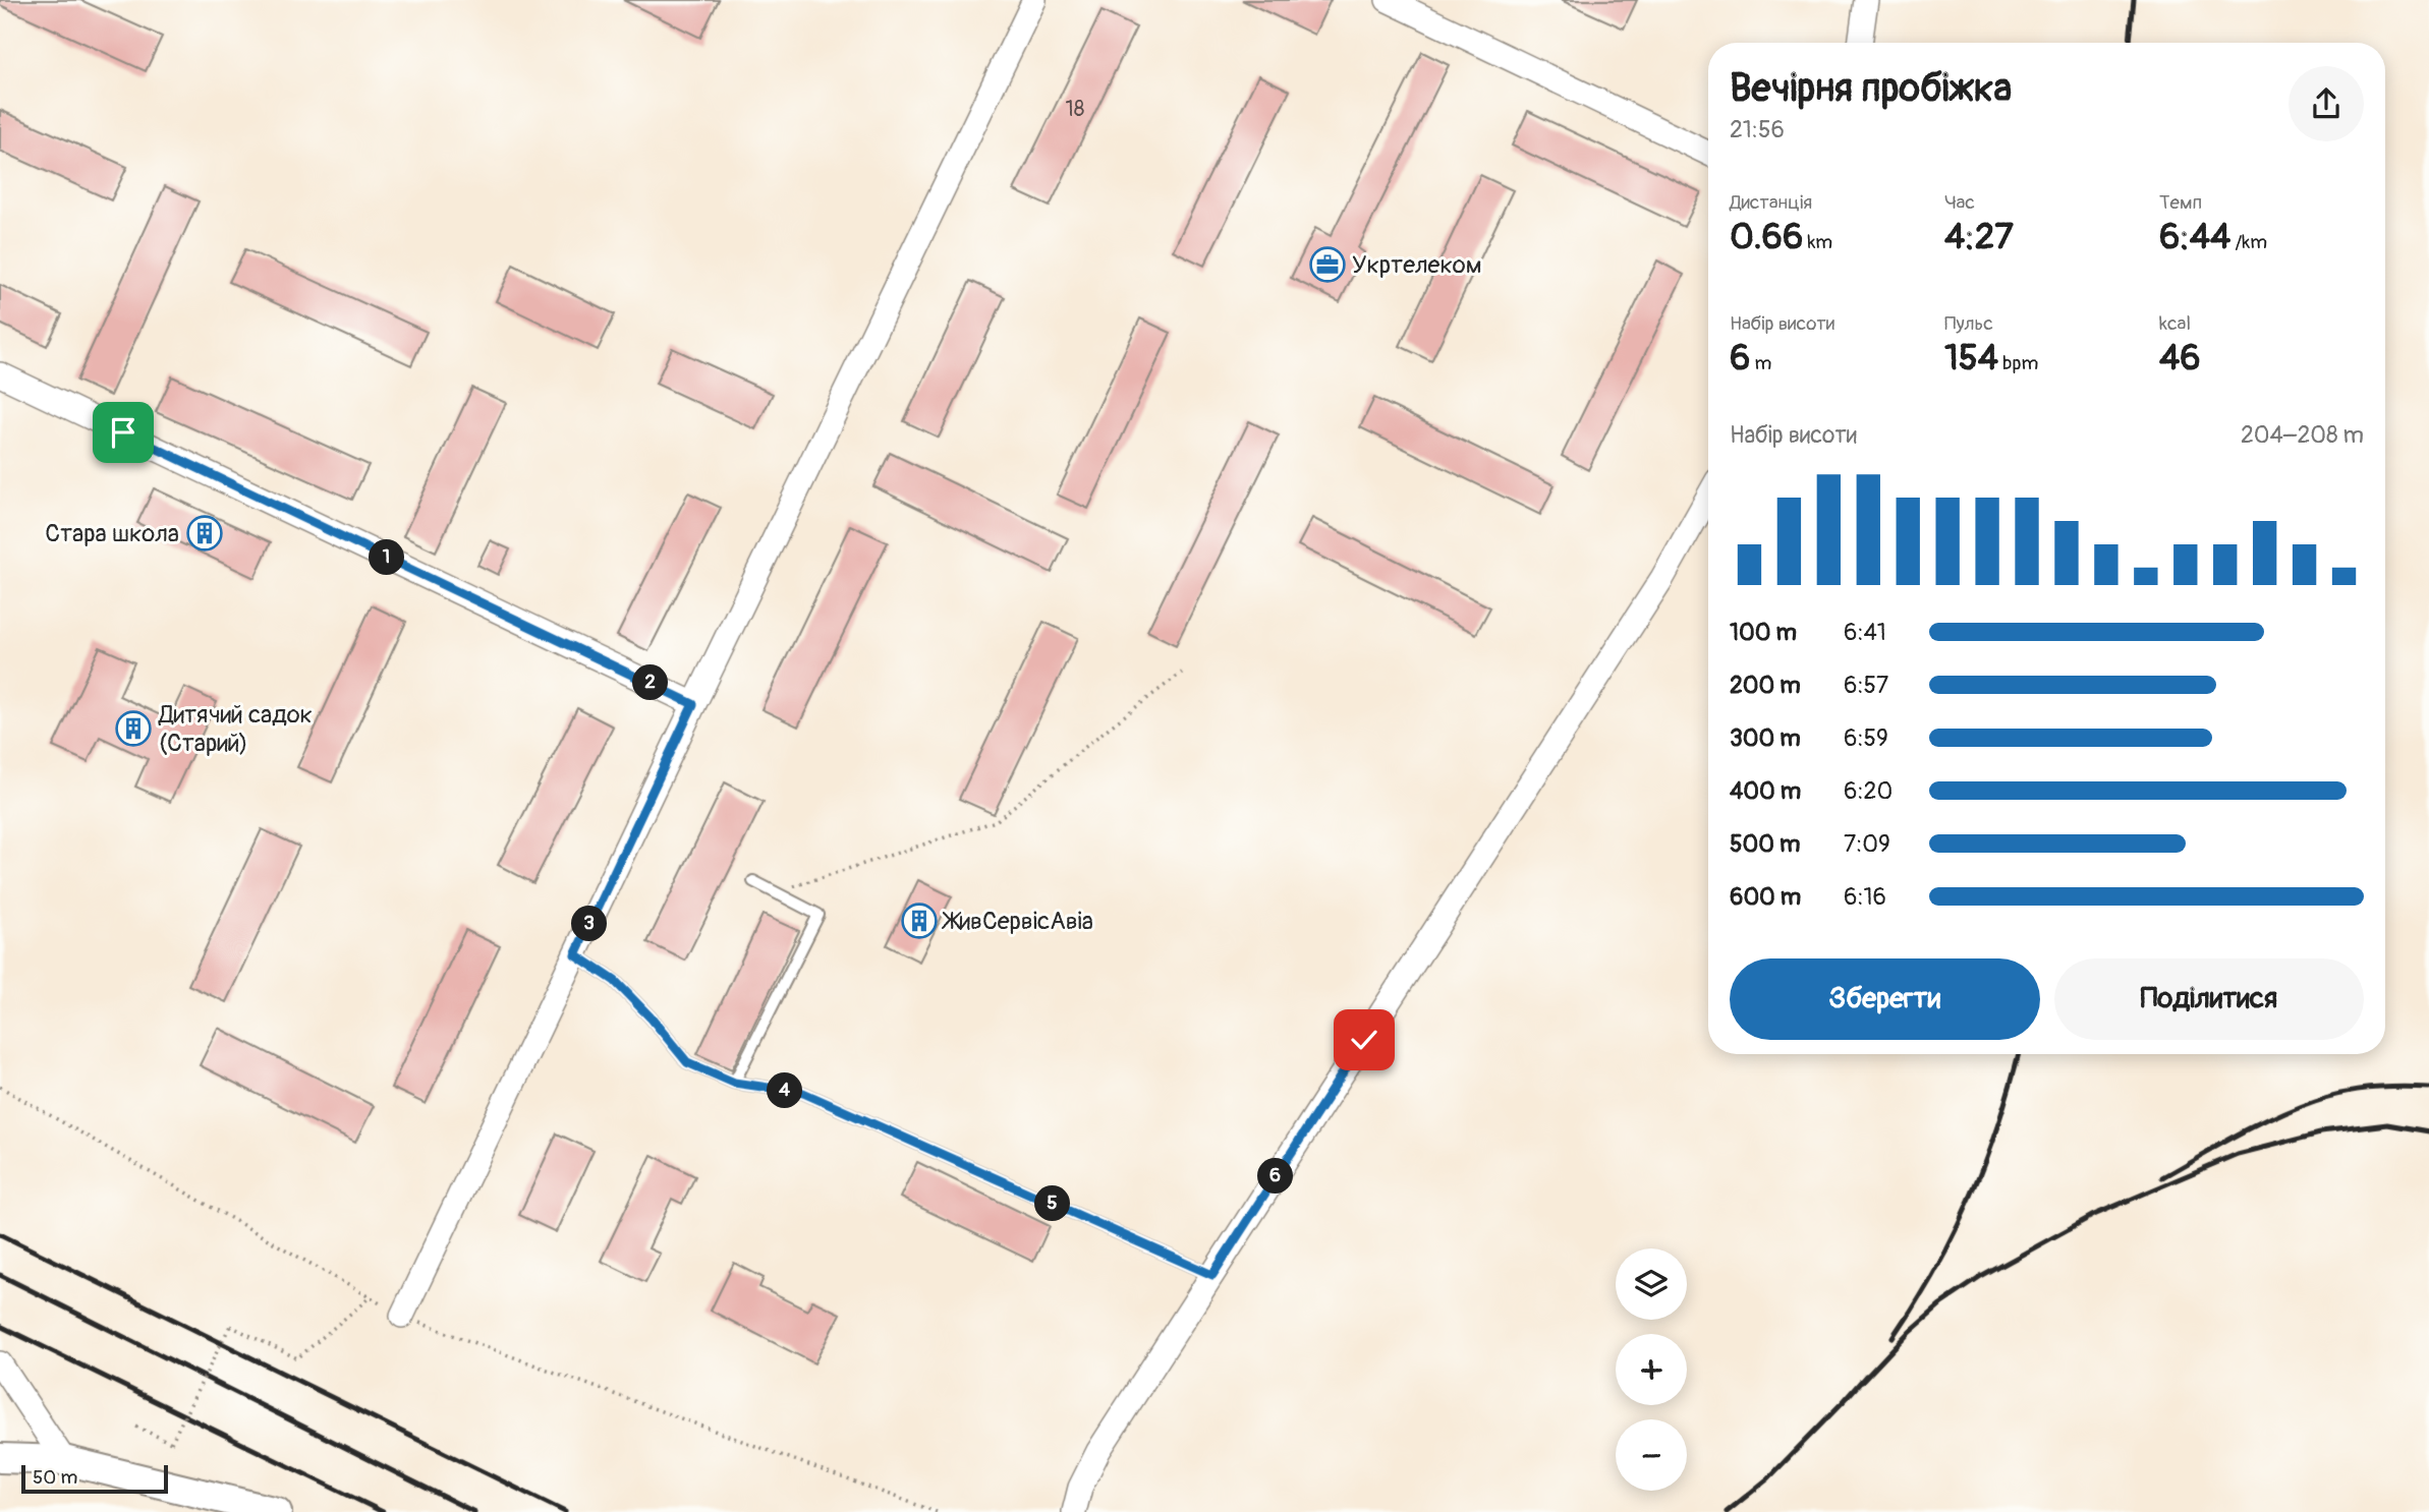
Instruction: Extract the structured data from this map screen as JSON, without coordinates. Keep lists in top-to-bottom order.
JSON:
{
  "places": {
    "office": ["Укртелеком"],
    "building": ["Стара школа", "Дитячий садок (Старий)", "ЖивСервісАвіа"]
  },
  "house_numbers": ["18"],
  "scale_bar": "50 m",
  "page": {
    "heading": ["Вечірня пробіжка", "21:56"],
    "stats": [
      ["Дистанція", "0.66 km"],
      ["Час", "4:27"],
      ["Темп", "6:44 /km"],
      ["Набір висоти", "6 m"],
      ["Пульс", "154 bpm"],
      ["kcal", "46"]
    ],
    "chart": ["Набір висоти", "204–208 m"],
    "pins": [
      "1",
      "2",
      "3",
      "4",
      "6",
      "5"
    ],
    "list": [
      {
        "name": "100 m",
        "note": "6:41"
      },
      {
        "name": "200 m",
        "note": "6:57"
      },
      {
        "name": "300 m",
        "note": "6:59"
      },
      {
        "name": "400 m",
        "note": "6:20"
      },
      {
        "name": "500 m",
        "note": "7:09"
      },
      {
        "name": "600 m",
        "note": "6:16"
      }
    ],
    "buttons": ["Зберегти", "Поділитися"],
    "map_buttons": ["+", "−"],
    "scale": "50 m"
  }
}
